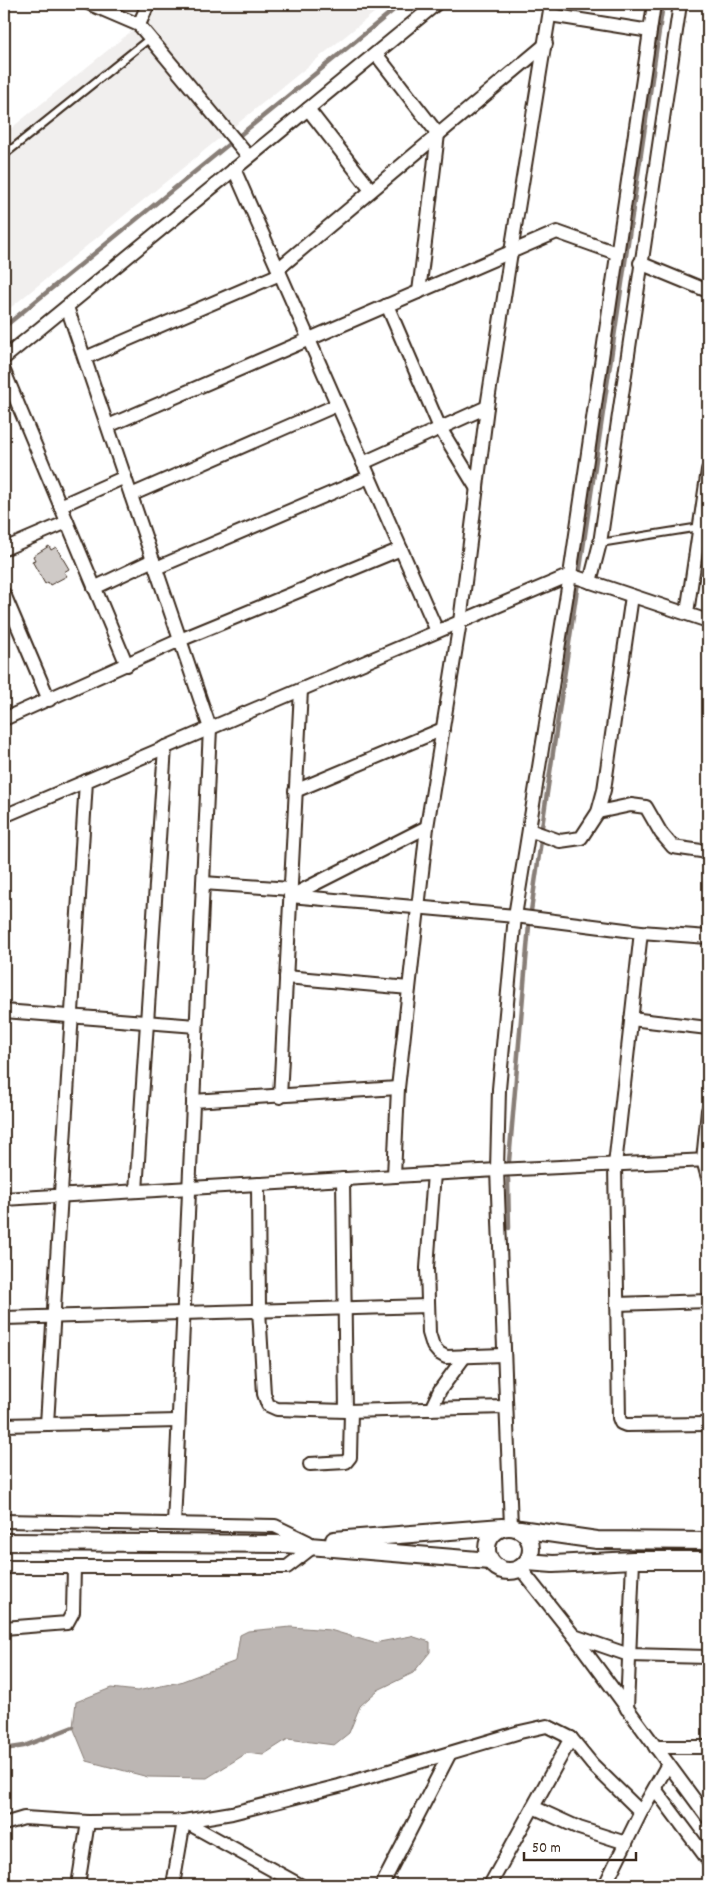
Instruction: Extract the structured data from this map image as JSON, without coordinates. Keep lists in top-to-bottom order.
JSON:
{
  "scale_bar": "50 m"
}
